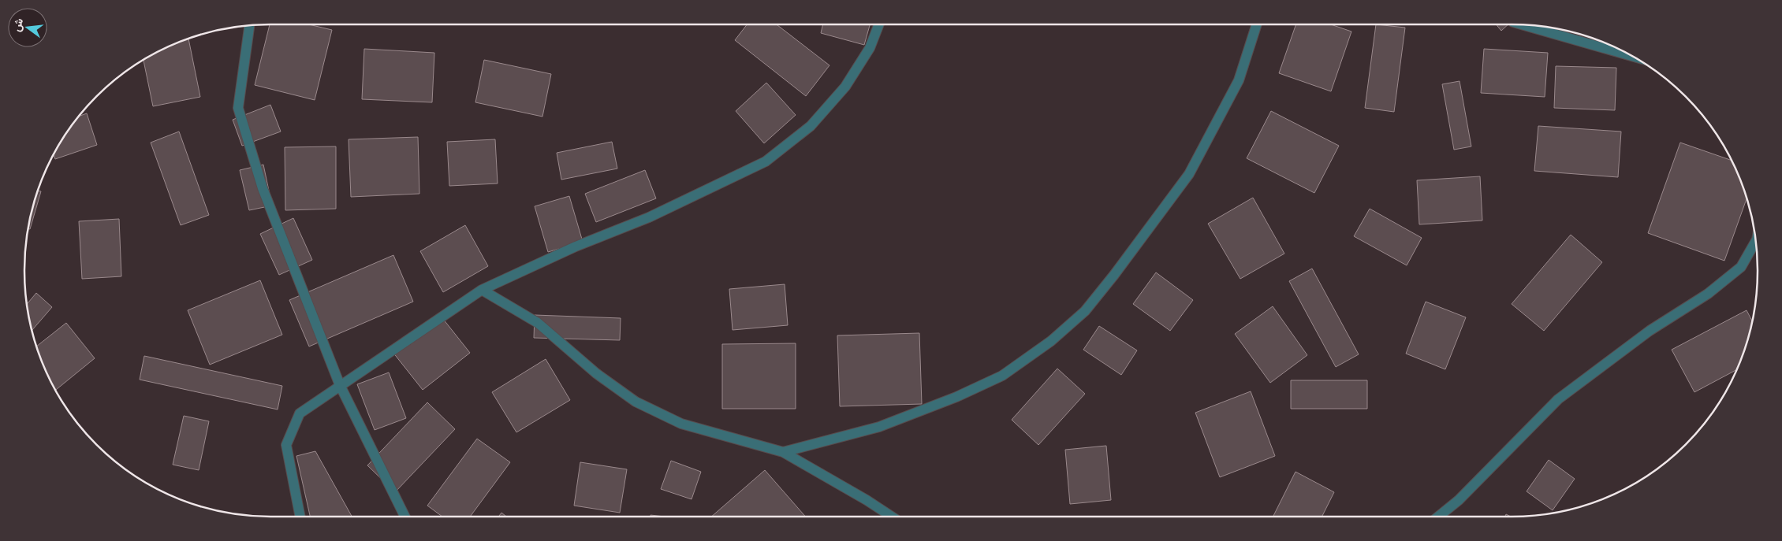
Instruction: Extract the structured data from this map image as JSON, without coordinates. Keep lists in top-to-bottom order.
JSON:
{
  "north": "left"
}
